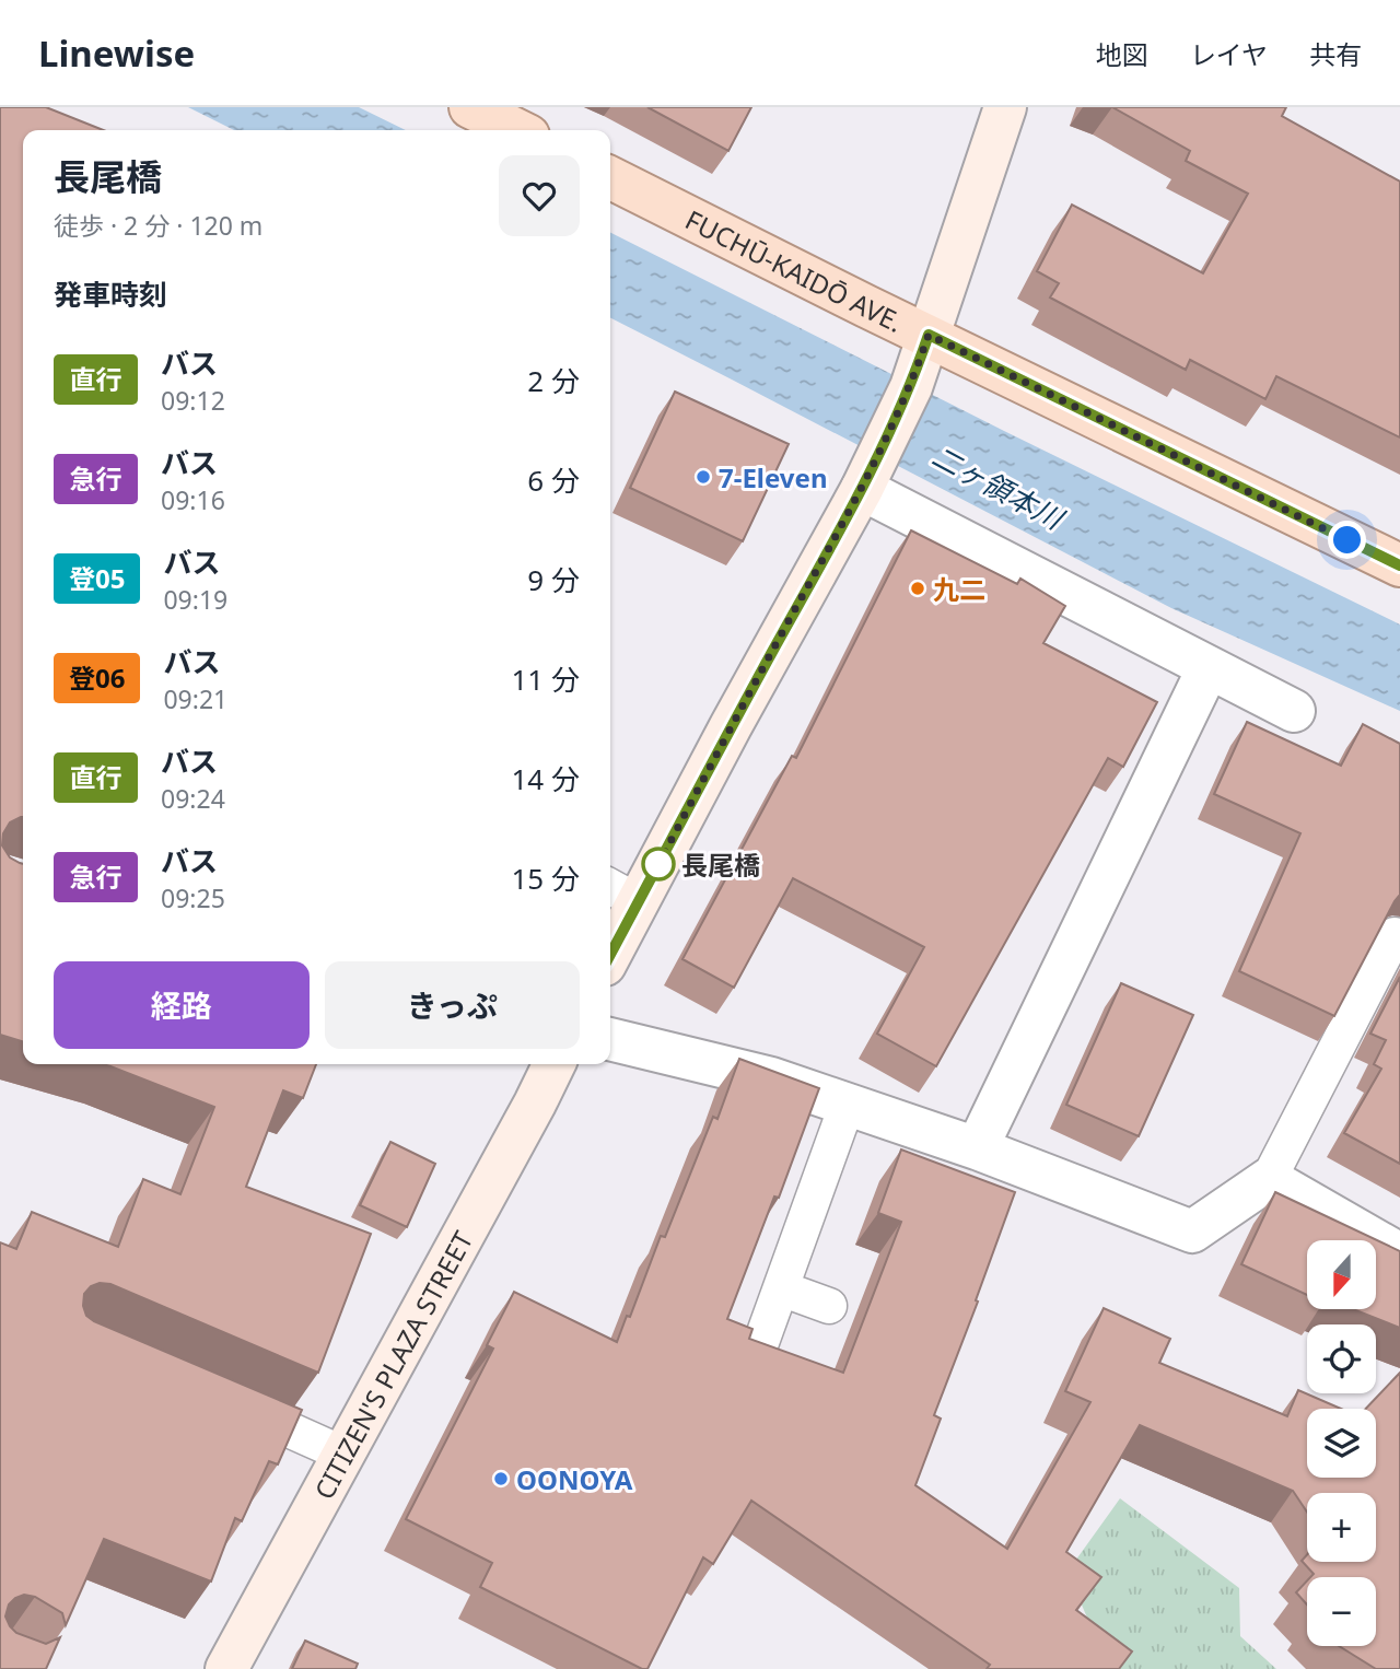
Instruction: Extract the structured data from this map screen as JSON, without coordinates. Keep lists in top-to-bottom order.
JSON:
{
  "streets": {
    "main road": ["FUCHŪ-KAIDŌ AVE."],
    "street": ["CITIZEN'S PLAZA STREET"]
  },
  "water": ["二ヶ領本川"],
  "places": [
    "7-Eleven",
    "九二",
    "長尾橋",
    "OONOYA"
  ],
  "lines": ["bus line 直行"],
  "north": "bottom",
  "page": {
    "header": "Linewise",
    "nav": ["地図", "レイヤ", "共有"],
    "heading": [
      ["長尾橋", "徒歩 · 2 分 · 120 m"],
      "発車時刻"
    ],
    "list": [
      {
        "mark": "直行",
        "name": "バス",
        "note": "09:12",
        "value": "2 分"
      },
      {
        "mark": "急行",
        "name": "バス",
        "note": "09:16",
        "value": "6 分"
      },
      {
        "mark": "登05",
        "name": "バス",
        "note": "09:19",
        "value": "9 分"
      },
      {
        "mark": "登06",
        "name": "バス",
        "note": "09:21",
        "value": "11 分"
      },
      {
        "mark": "直行",
        "name": "バス",
        "note": "09:24",
        "value": "14 分"
      },
      {
        "mark": "急行",
        "name": "バス",
        "note": "09:25",
        "value": "15 分"
      }
    ],
    "buttons": ["経路", "きっぷ"],
    "map_buttons": ["+", "−"]
  }
}
